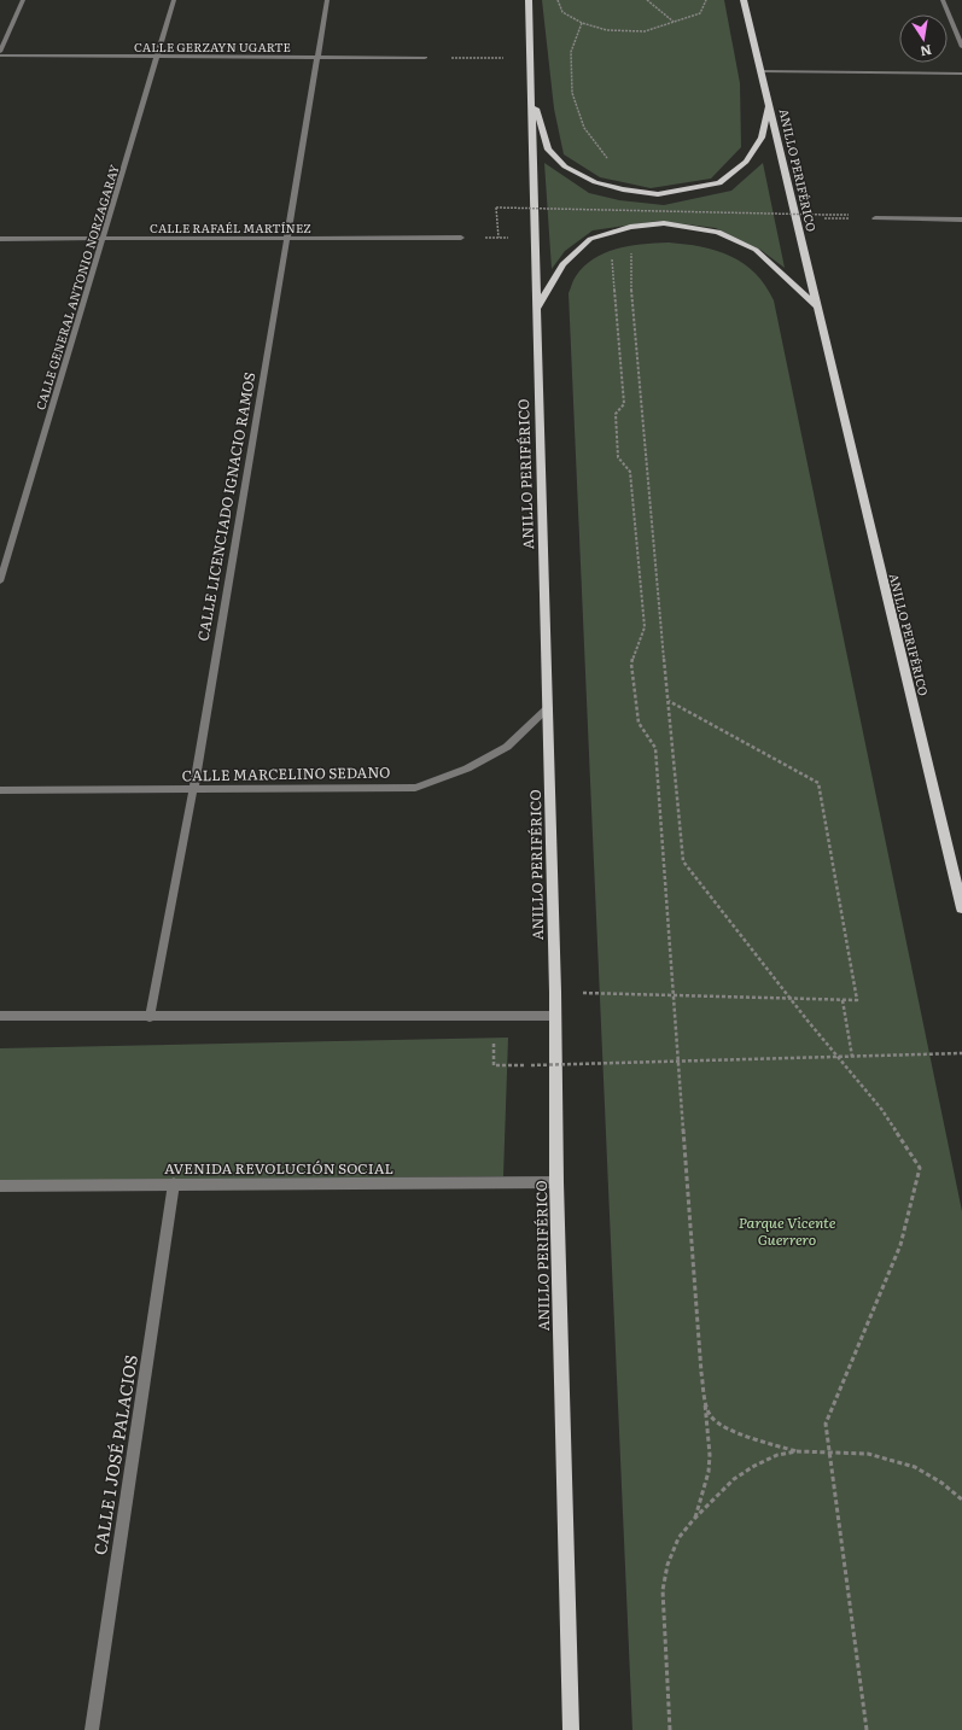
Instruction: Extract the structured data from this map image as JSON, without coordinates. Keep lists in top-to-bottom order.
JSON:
{
  "streets": {
    "main road": ["ANILLO PERIFÉRICO"],
    "street": [
      "CALLE GERZAYN UGARTE",
      "CALLE RAFAÉL MARTÍNEZ",
      "CALLE GENERAL ANTONIO NORZAGARAY",
      "CALLE LICENCIADO IGNACIO RAMOS",
      "CALLE MARCELINO SEDANO",
      "AVENIDA REVOLUCIÓN SOCIAL",
      "CALLE 1 JOSÉ PALACIOS"
    ]
  },
  "crossings": [
    ["CALLE GERZAYN UGARTE", "CALLE GENERAL ANTONIO NORZAGARAY"],
    ["CALLE GERZAYN UGARTE", "CALLE LICENCIADO IGNACIO RAMOS"],
    ["ANILLO PERIFÉRICO", "CALLE MARCELINO SEDANO"],
    ["ANILLO PERIFÉRICO", "AVENIDA REVOLUCIÓN SOCIAL"],
    ["CALLE RAFAÉL MARTÍNEZ", "CALLE GENERAL ANTONIO NORZAGARAY"],
    ["CALLE RAFAÉL MARTÍNEZ", "CALLE LICENCIADO IGNACIO RAMOS"],
    ["CALLE LICENCIADO IGNACIO RAMOS", "CALLE MARCELINO SEDANO"],
    ["AVENIDA REVOLUCIÓN SOCIAL", "CALLE 1 JOSÉ PALACIOS"]
  ],
  "parks": ["Parque Vicente Guerrero"],
  "north": "bottom"
}
